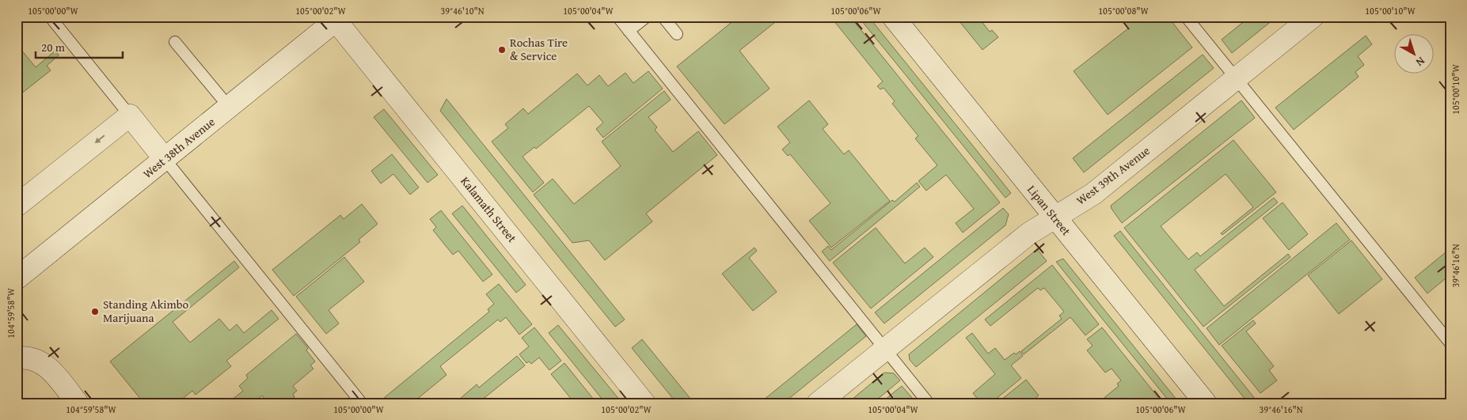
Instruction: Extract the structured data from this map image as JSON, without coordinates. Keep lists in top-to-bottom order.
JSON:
{
  "streets": {
    "street": [
      "West 38th Avenue",
      "West 39th Avenue",
      "Kalamath Street",
      "Lipan Street"
    ]
  },
  "crossings": [
    ["West 38th Avenue", "Kalamath Street"],
    ["West 39th Avenue", "Lipan Street"]
  ],
  "places": ["Rochas Tire & Service", "Standing Akimbo Marijuana"],
  "scale_bar": "20 m",
  "north": "bottom right",
  "coordinates": [
    "105°00'00\"W",
    "105°00'02\"W",
    "39°46'10\"N",
    "105°00'04\"W",
    "105°00'06\"W",
    "105°00'08\"W",
    "105°00'10\"W",
    "39°46'16\"N",
    "104°59'58\"W"
  ]
}
